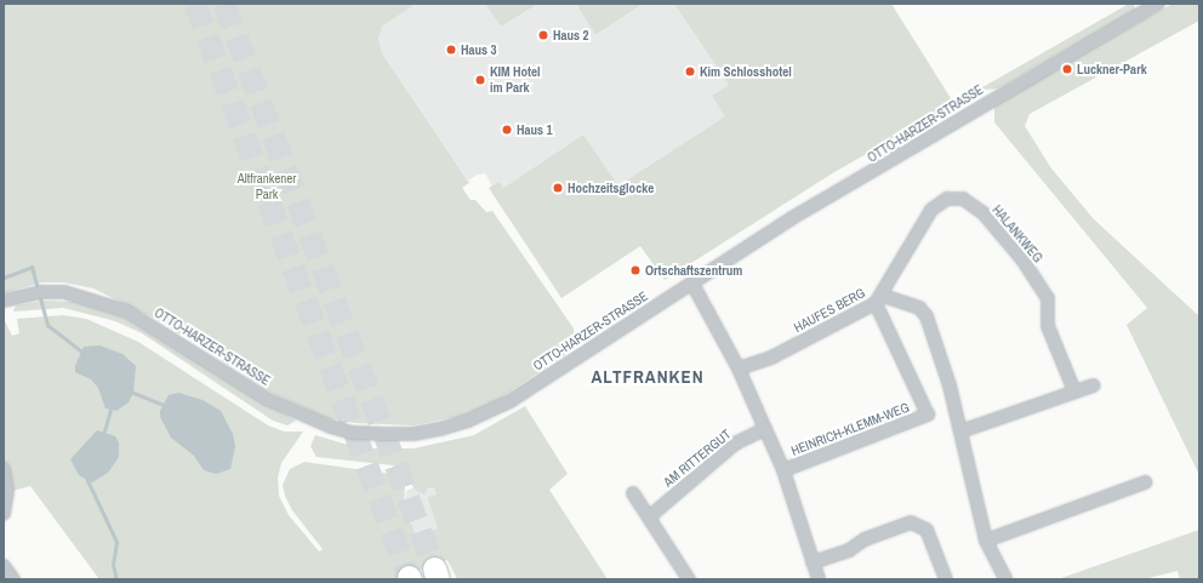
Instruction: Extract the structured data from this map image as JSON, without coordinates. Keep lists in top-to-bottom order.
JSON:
{
  "streets": {
    "street": [
      "OTTO-HARZER-STRASSE",
      "HALANKWEG",
      "HAUFES BERG",
      "HEINRICH-KLEMM-WEG",
      "AM RITTERGUT"
    ]
  },
  "crossings": [
    ["HALANKWEG", "HAUFES BERG"],
    ["HALANKWEG", "HEINRICH-KLEMM-WEG"],
    ["HAUFES BERG", "HEINRICH-KLEMM-WEG"]
  ],
  "districts": ["ALTFRANKEN"],
  "parks": ["Altfrankener Park"],
  "places": [
    "Haus 2",
    "Haus 3",
    "Luckner-Park",
    "Kim Schlosshotel",
    "KIM Hotel im Park",
    "Haus 1",
    "Hochzeitsglocke",
    "Ortschaftszentrum"
  ]
}
